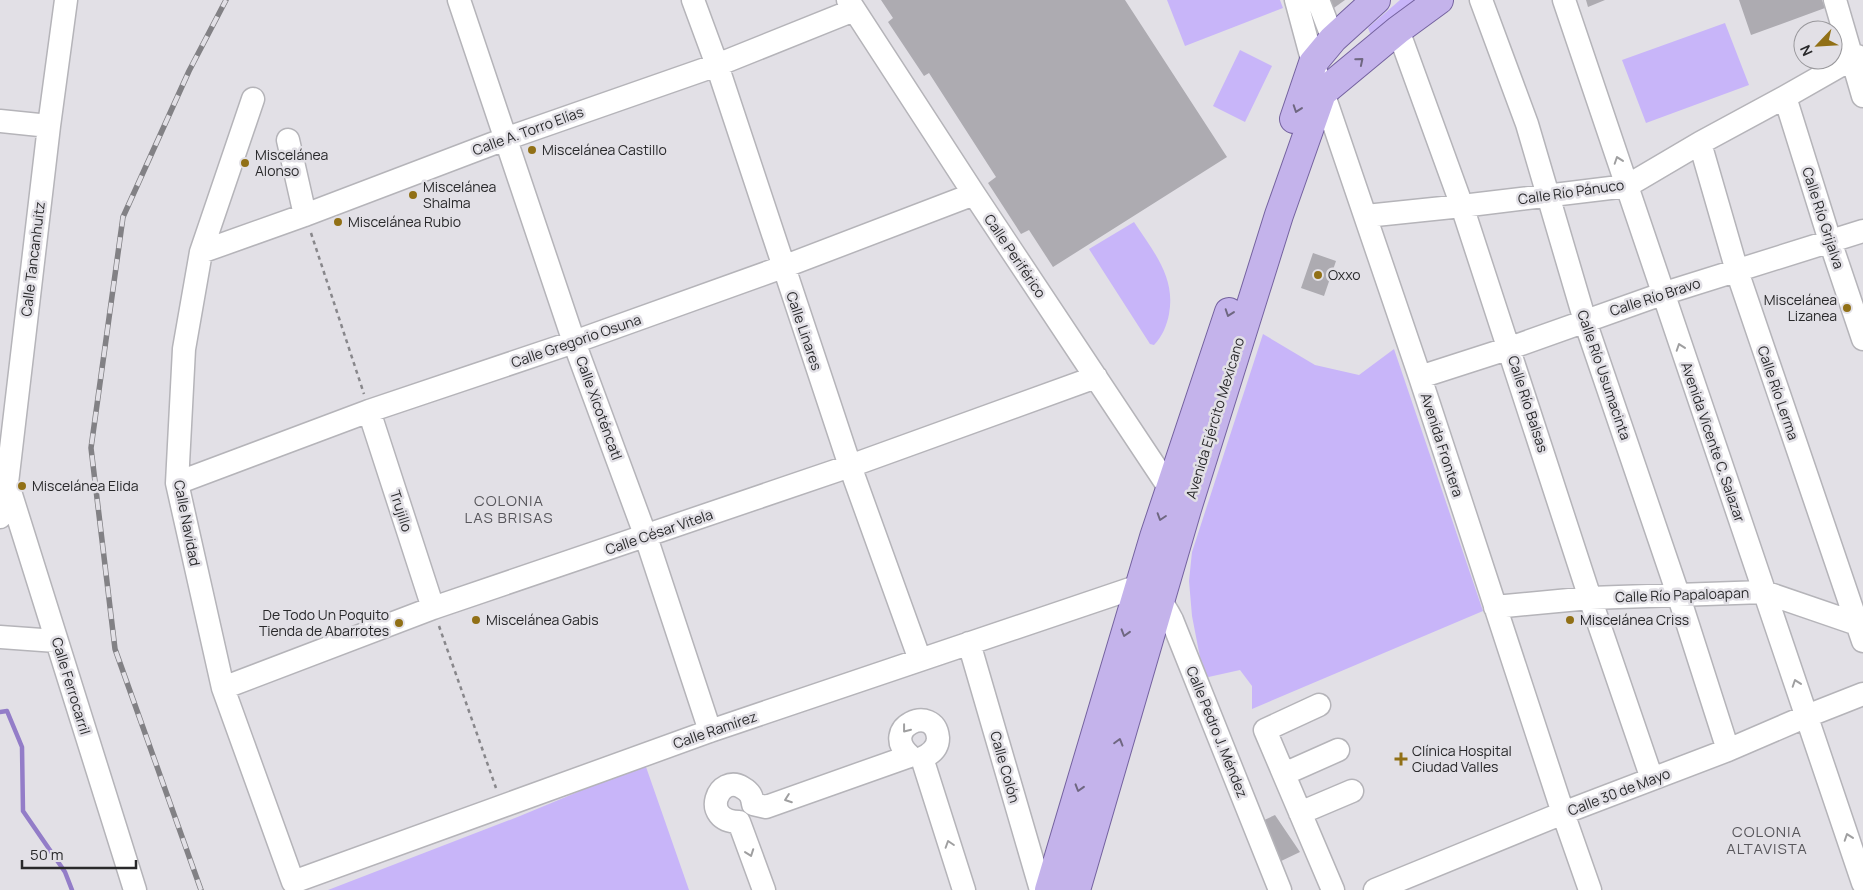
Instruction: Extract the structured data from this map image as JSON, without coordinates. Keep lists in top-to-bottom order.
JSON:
{
  "streets": {
    "main road": ["Avenida Ejército Mexicano"],
    "street": [
      "Calle A. Torro Elías",
      "Calle Río Pánuco",
      "Calle Río Grijalva",
      "Calle Periférico",
      "Calle Tancanhuitz",
      "Calle Río Bravo",
      "Calle Linares",
      "Calle Gregorio Osuna",
      "Calle Río Usumacinta",
      "Calle Río Lerma",
      "Calle Río Balsas",
      "Calle Xicoténcatl",
      "Avenida Vicente C. Salazar",
      "Avenida Frontera",
      "Trujillo",
      "Calle Navidad",
      "Calle César Vitela",
      "Calle Río Papaloapan",
      "Calle Ferrocarril",
      "Calle Ramírez",
      "Calle Pedro J. Méndez",
      "Calle Colón",
      "Calle 30 de Mayo"
    ]
  },
  "crossings": [
    ["Calle A. Torro Elías", "Calle Periférico"],
    ["Calle A. Torro Elías", "Calle Linares"],
    ["Calle A. Torro Elías", "Calle Xicoténcatl"],
    ["Calle A. Torro Elías", "Calle Navidad"],
    ["Calle Río Pánuco", "Calle Río Grijalva"],
    ["Calle Río Pánuco", "Calle Río Usumacinta"],
    ["Calle Río Pánuco", "Calle Río Lerma"],
    ["Calle Río Pánuco", "Calle Río Balsas"],
    ["Calle Río Pánuco", "Avenida Vicente C. Salazar"],
    ["Calle Río Pánuco", "Avenida Frontera"],
    ["Calle Río Grijalva", "Calle Río Bravo"],
    ["Calle Periférico", "Calle Gregorio Osuna"],
    ["Calle Periférico", "Avenida Ejército Mexicano"],
    ["Calle Periférico", "Calle César Vitela"],
    ["Calle Tancanhuitz", "Calle Ferrocarril"],
    ["Calle Río Bravo", "Calle Río Usumacinta"],
    ["Calle Río Bravo", "Calle Río Lerma"],
    ["Calle Río Bravo", "Calle Río Balsas"],
    ["Calle Río Bravo", "Avenida Vicente C. Salazar"],
    ["Calle Río Bravo", "Avenida Frontera"],
    ["Calle Linares", "Calle Gregorio Osuna"],
    ["Calle Linares", "Calle César Vitela"],
    ["Calle Linares", "Calle Ramírez"],
    ["Calle Gregorio Osuna", "Calle Xicoténcatl"],
    ["Calle Gregorio Osuna", "Trujillo"],
    ["Calle Gregorio Osuna", "Calle Navidad"],
    ["Calle Río Usumacinta", "Calle Río Papaloapan"],
    ["Calle Río Usumacinta", "Calle 30 de Mayo"],
    ["Calle Río Lerma", "Calle Río Papaloapan"],
    ["Calle Río Balsas", "Calle Río Papaloapan"],
    ["Calle Río Balsas", "Calle 30 de Mayo"],
    ["Calle Xicoténcatl", "Calle César Vitela"],
    ["Calle Xicoténcatl", "Calle Ramírez"],
    ["Avenida Ejército Mexicano", "Avenida Frontera"],
    ["Avenida Ejército Mexicano", "Calle Ramírez"],
    ["Avenida Ejército Mexicano", "Calle Pedro J. Méndez"],
    ["Avenida Vicente C. Salazar", "Calle Río Papaloapan"],
    ["Avenida Vicente C. Salazar", "Calle 30 de Mayo"],
    ["Avenida Frontera", "Calle Río Papaloapan"],
    ["Avenida Frontera", "Calle 30 de Mayo"],
    ["Trujillo", "Calle César Vitela"],
    ["Calle Navidad", "Calle César Vitela"],
    ["Calle Navidad", "Calle Ramírez"],
    ["Calle Ramírez", "Calle Pedro J. Méndez"],
    ["Calle Ramírez", "Calle Colón"]
  ],
  "one_way": ["Avenida Vicente C. Salazar"],
  "districts": ["COLONIA LAS BRISAS", "COLONIA ALTAVISTA"],
  "places": {
    "other": [
      "Miscelánea Castillo",
      "Miscelánea Alonso",
      "Miscelánea Shalma",
      "Miscelánea Rubio",
      "Oxxo",
      "Miscelánea Lizanea",
      "Miscelánea Elida",
      "Miscelánea Gabis",
      "Miscelánea Criss",
      "De Todo Un Poquito Tienda de Abarrotes"
    ],
    "health": ["Clínica Hospital Ciudad Valles"]
  },
  "scale_bar": "50 m",
  "north": "bottom left"
}
